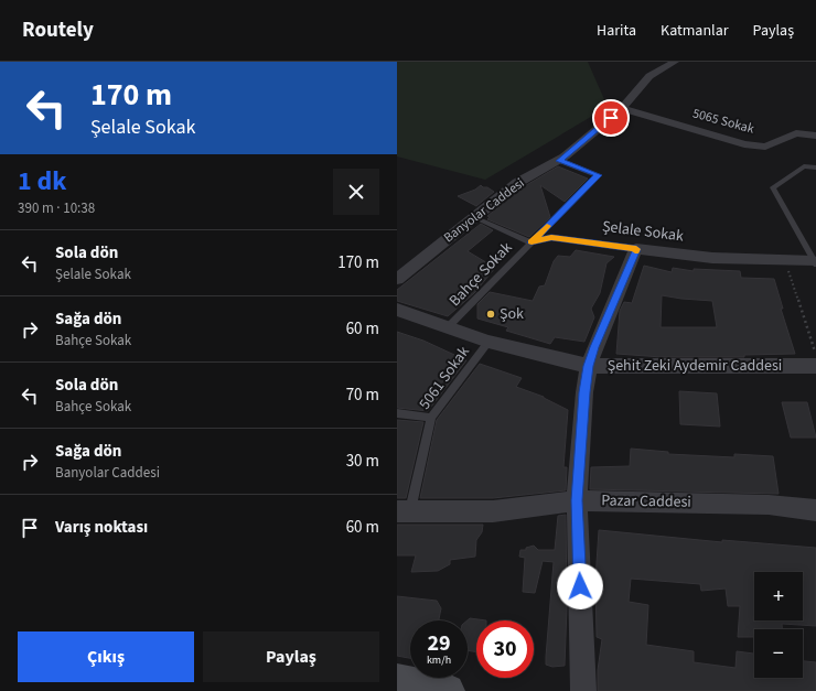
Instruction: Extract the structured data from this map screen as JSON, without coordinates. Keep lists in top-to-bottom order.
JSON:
{
  "streets": {
    "street": [
      "5065 Sokak",
      "Banyolar Caddesi",
      "Şelale Sokak",
      "Şehit Zeki Aydemir Caddesi",
      "Pazar Caddesi"
    ],
    "lane": ["Bahçe Sokak", "5061 Sokak"]
  },
  "crossings": [
    ["5065 Sokak", "Banyolar Caddesi"],
    ["Banyolar Caddesi", "Bahçe Sokak"],
    ["Şelale Sokak", "Bahçe Sokak"],
    ["Bahçe Sokak", "Şehit Zeki Aydemir Caddesi"],
    ["Şehit Zeki Aydemir Caddesi", "5061 Sokak"],
    ["5061 Sokak", "Pazar Caddesi"]
  ],
  "places": ["Şok"],
  "page": {
    "header": "Routely",
    "nav": ["Harita", "Katmanlar", "Paylaş"],
    "turn": ["170 m", "Şelale Sokak"],
    "heading": ["1 dk", "390 m · 10:38"],
    "list": [
      {
        "name": "Sola dön",
        "note": "Şelale Sokak",
        "value": "170 m"
      },
      {
        "name": "Sağa dön",
        "note": "Bahçe Sokak",
        "value": "60 m"
      },
      {
        "name": "Sola dön",
        "note": "Bahçe Sokak",
        "value": "70 m"
      },
      {
        "name": "Sağa dön",
        "note": "Banyolar Caddesi",
        "value": "30 m"
      },
      {
        "name": "Varış noktası",
        "value": "60 m"
      }
    ],
    "map_buttons": ["+", "−"],
    "speed": "29 km/h",
    "limit": "30",
    "buttons": ["Çıkış", "Paylaş"]
  }
}
